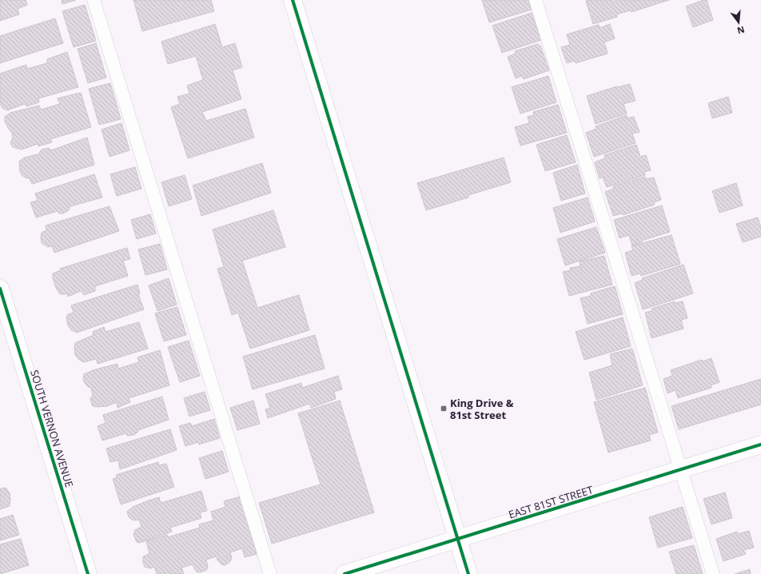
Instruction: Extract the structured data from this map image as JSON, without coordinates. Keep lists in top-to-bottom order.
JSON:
{
  "streets": {
    "street": ["SOUTH VERNON AVENUE", "EAST 81ST STREET"]
  },
  "places": {
    "transit": ["King Drive & 81st Street"]
  },
  "north": "bottom"
}
